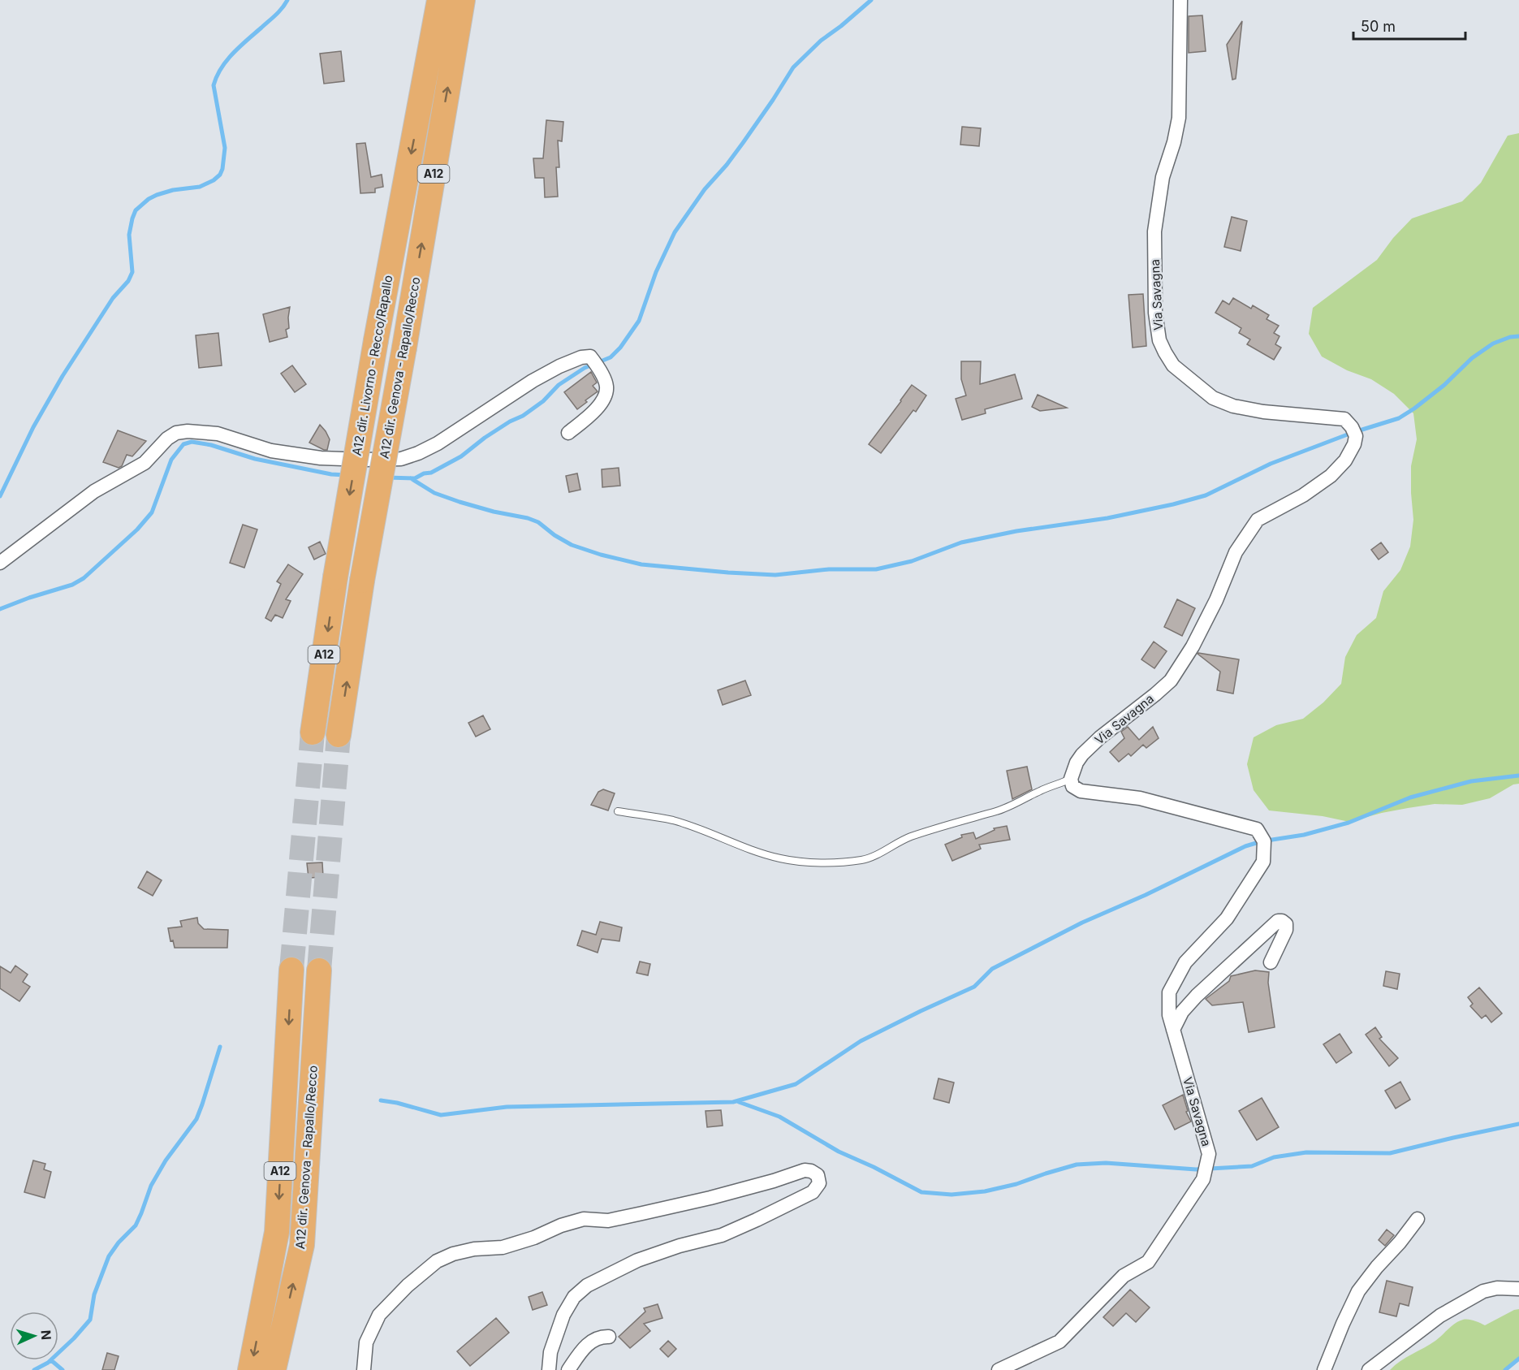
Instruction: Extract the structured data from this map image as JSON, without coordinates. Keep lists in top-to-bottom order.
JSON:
{
  "streets": {
    "highway": ["A12", "A12 dir. Livorno - Recco/Rapallo", "A12 dir. Genova - Rapallo/Recco"],
    "street": ["Via Savagna"]
  },
  "one_way": ["A12 dir. Livorno - Recco/Rapallo"],
  "scale_bar": "50 m",
  "north": "right"
}
